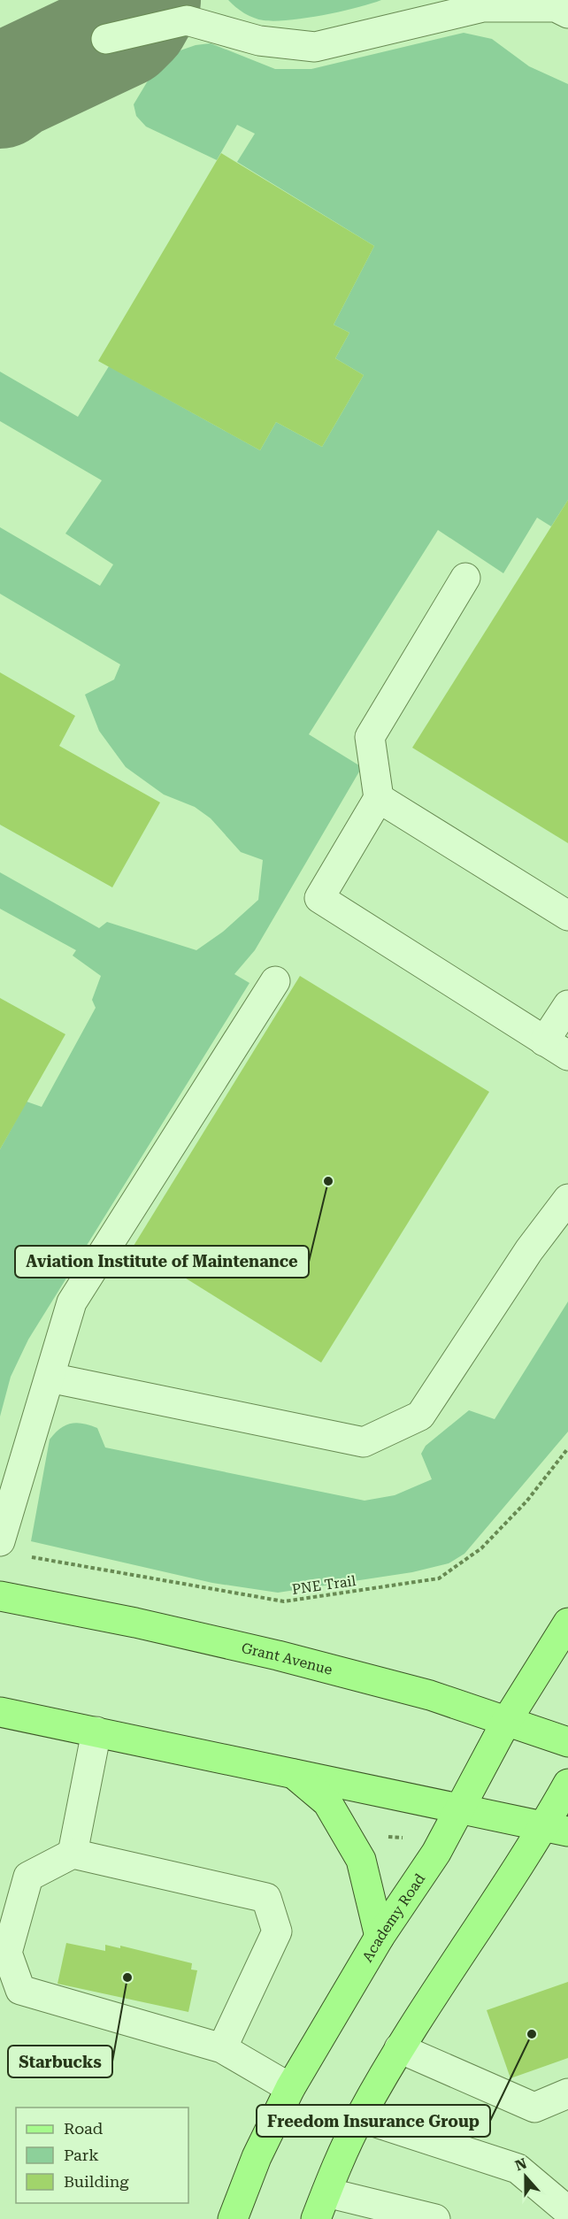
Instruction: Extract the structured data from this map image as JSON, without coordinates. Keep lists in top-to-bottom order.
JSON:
{
  "streets": {
    "main road": ["Grant Avenue", "Academy Road"],
    "path": ["PNE Trail"]
  },
  "crossings": [
    ["Grant Avenue", "Academy Road"]
  ],
  "places": ["Aviation Institute of Maintenance", "Starbucks", "Freedom Insurance Group"],
  "legend": ["Road", "Park", "Building"],
  "north": "top"
}
